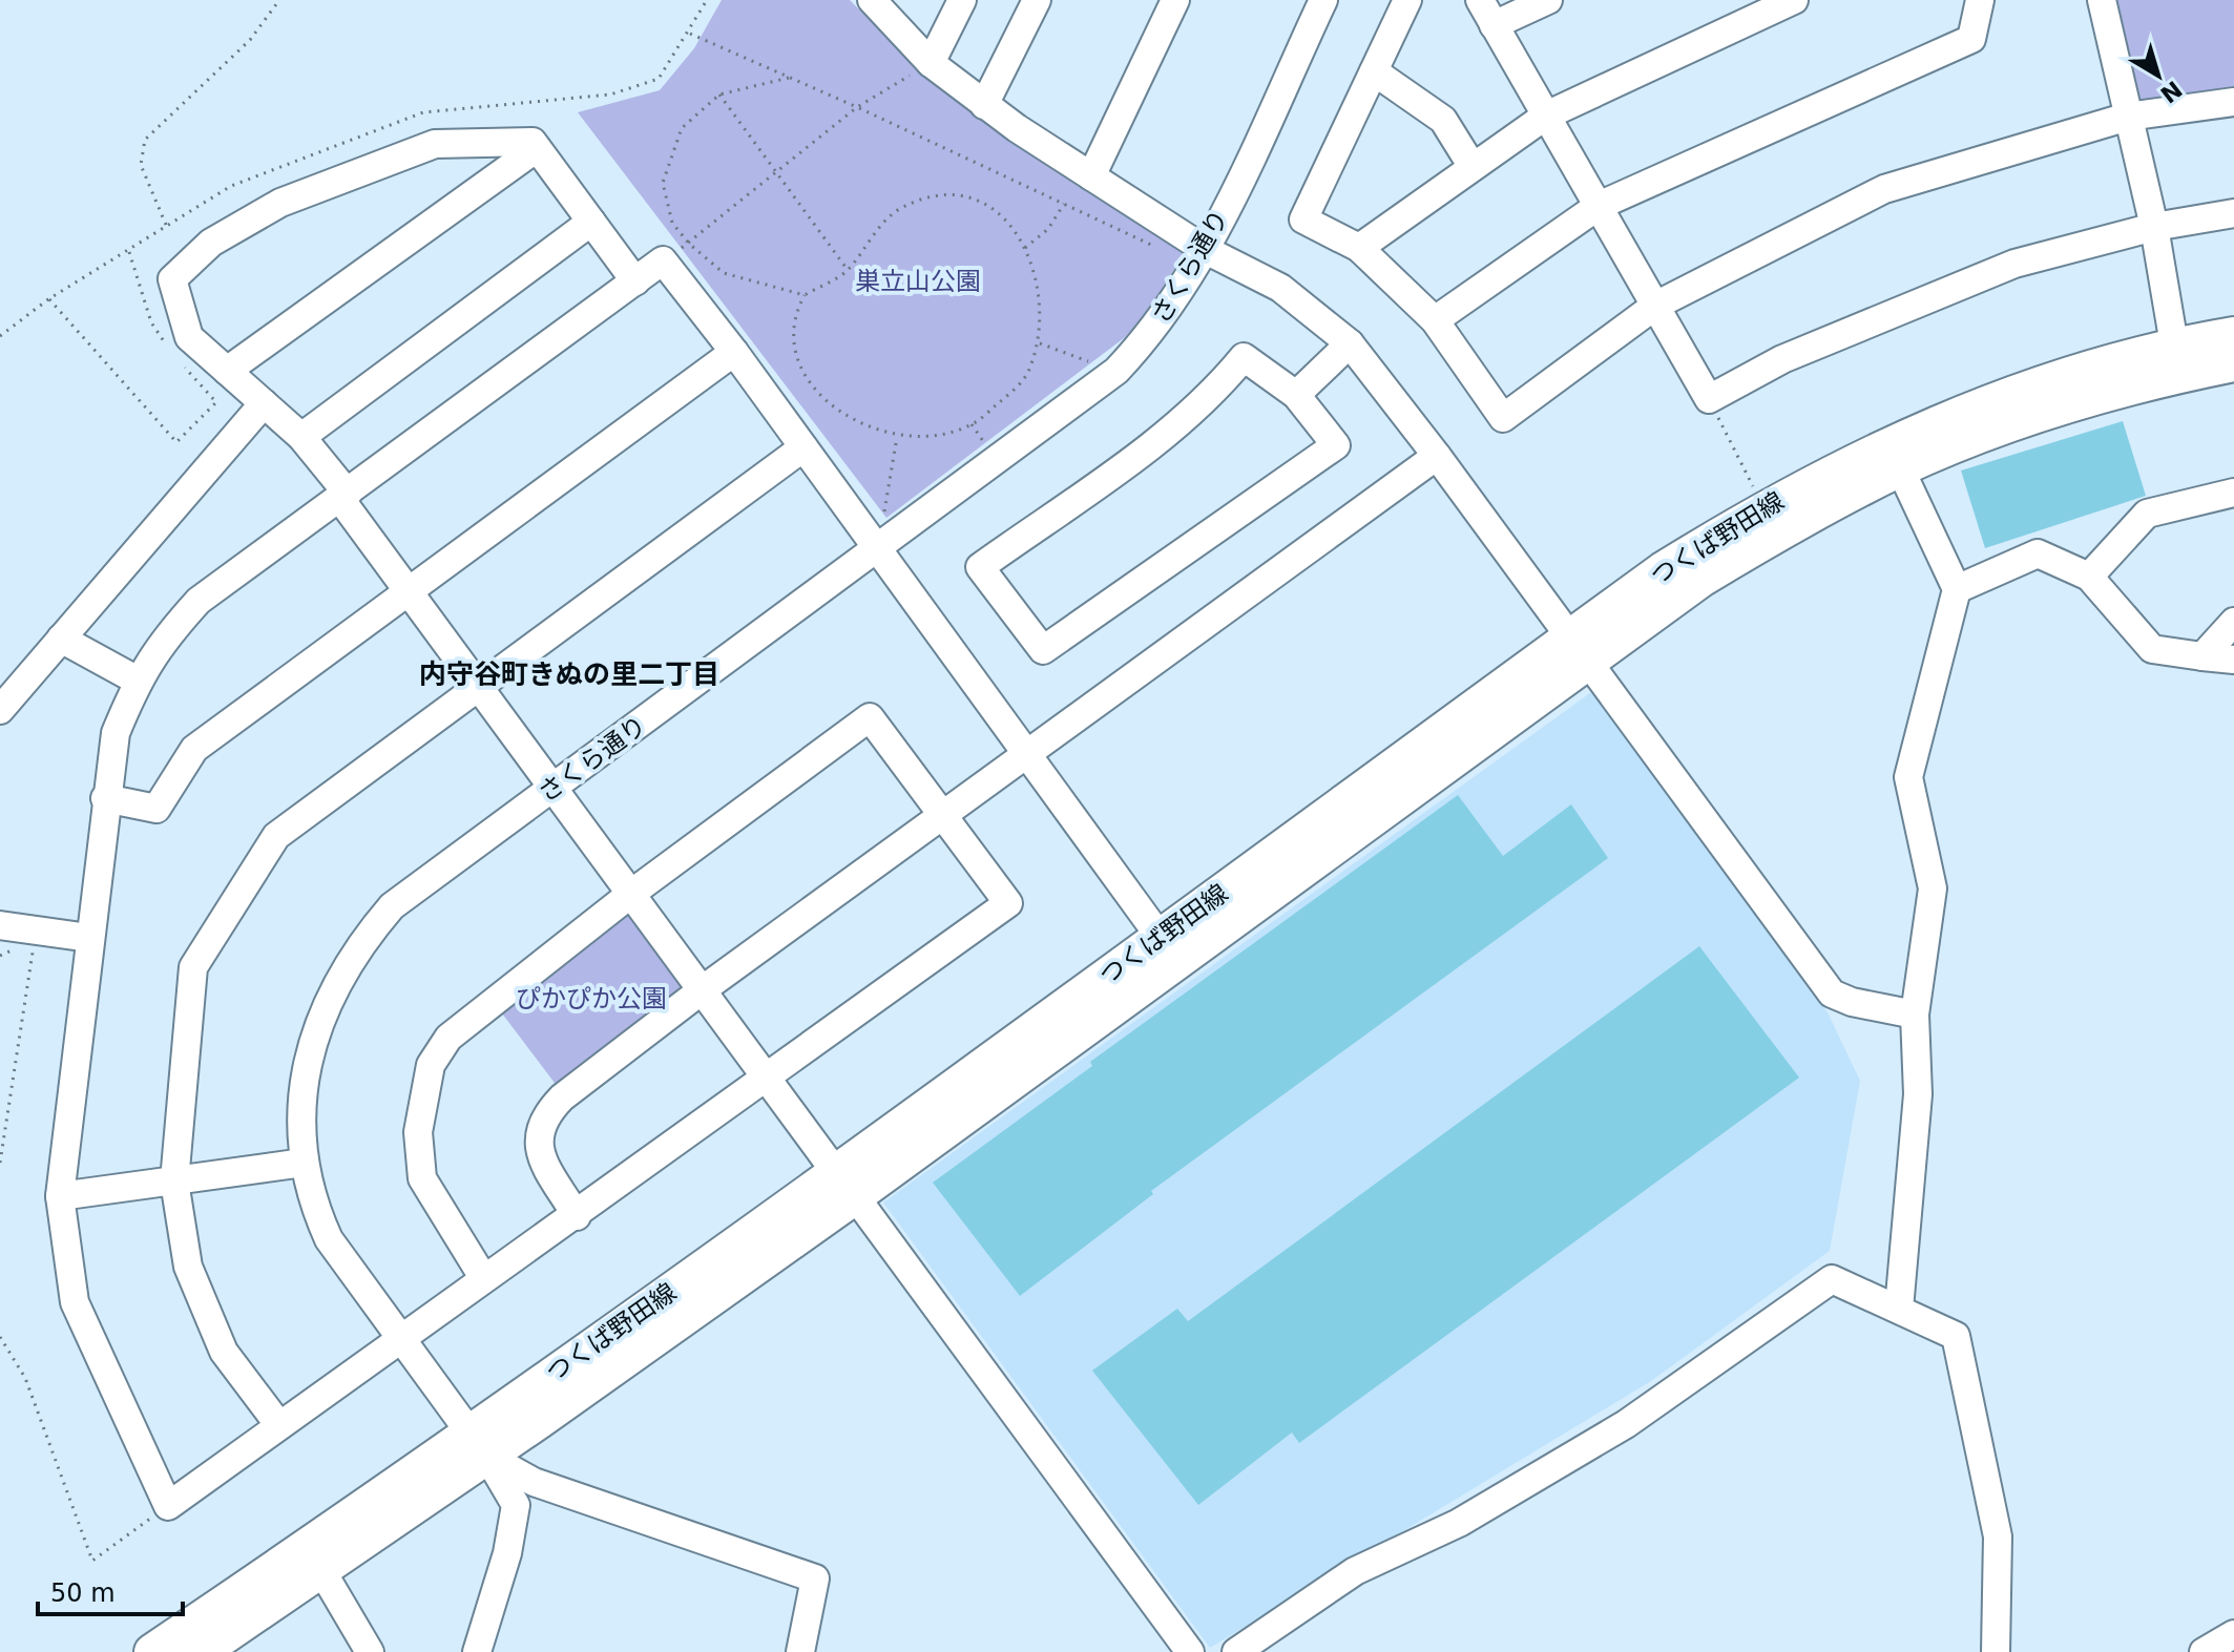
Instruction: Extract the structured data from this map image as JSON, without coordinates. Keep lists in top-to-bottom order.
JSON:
{
  "streets": {
    "main road": ["つくば野田線"],
    "street": ["さくら通り"]
  },
  "crossings": [
    ["さくら通り", "つくば野田線"]
  ],
  "districts": ["内守谷町きぬの里二丁目"],
  "parks": ["巣立山公園", "ぴかぴか公園"],
  "scale_bar": "50 m",
  "north": "bottom right"
}
